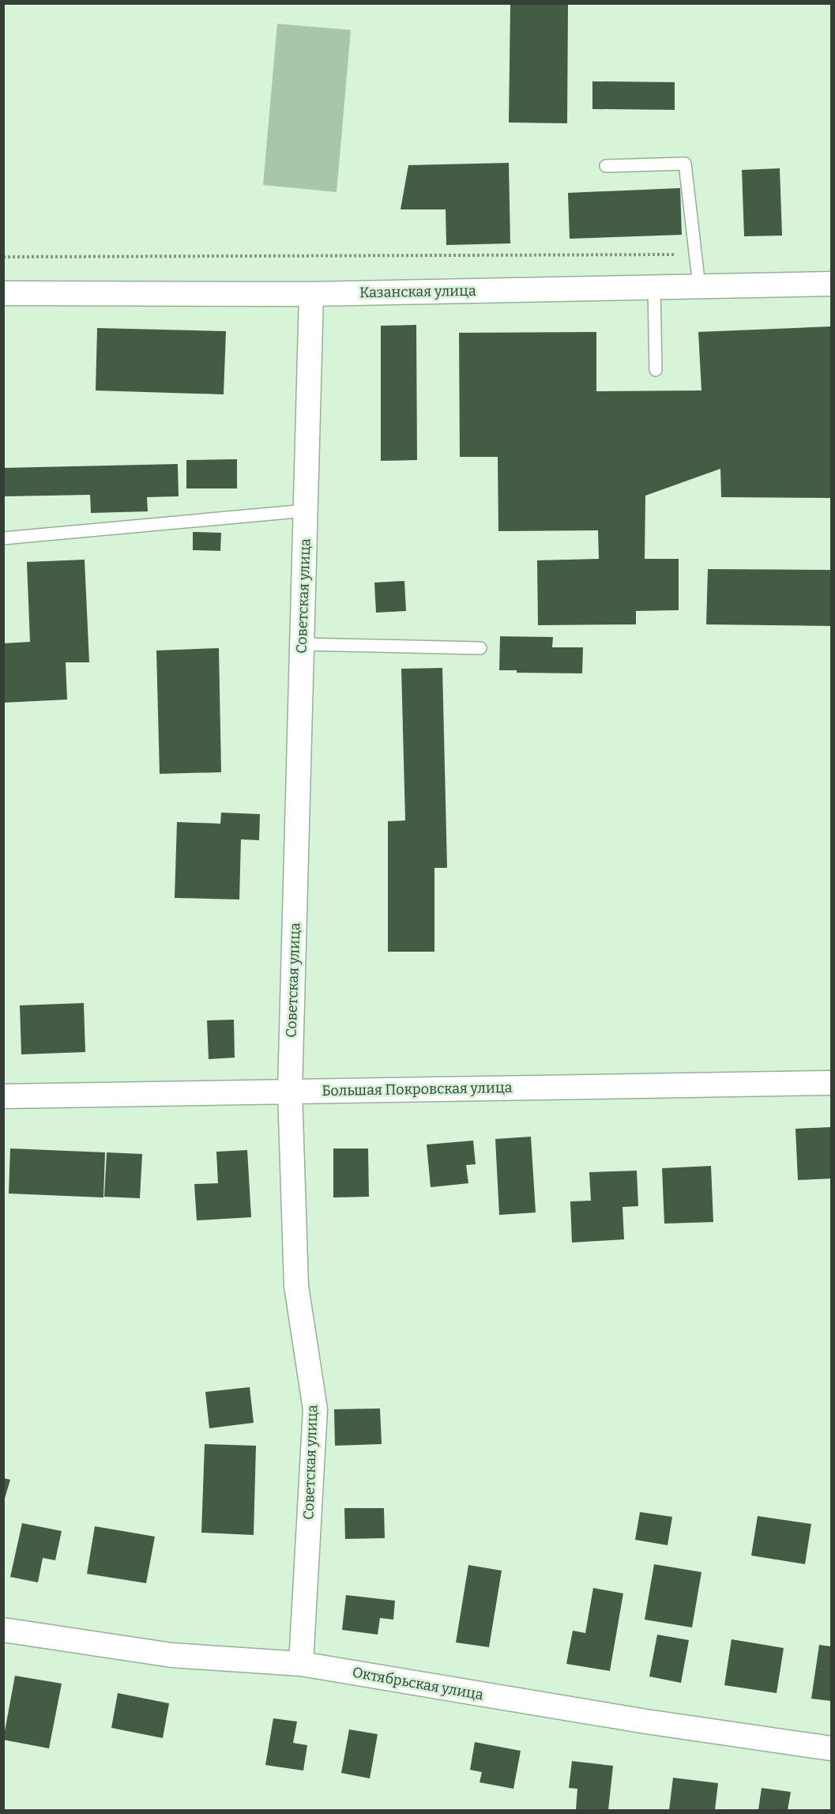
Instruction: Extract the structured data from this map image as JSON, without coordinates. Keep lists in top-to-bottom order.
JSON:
{
  "streets": {
    "street": [
      "Казанская улица",
      "Советская улица",
      "Большая Покровская улица",
      "Октябрьская улица"
    ]
  },
  "crossings": [
    ["Казанская улица", "Советская улица"],
    ["Советская улица", "Большая Покровская улица"],
    ["Советская улица", "Октябрьская улица"]
  ]
}
